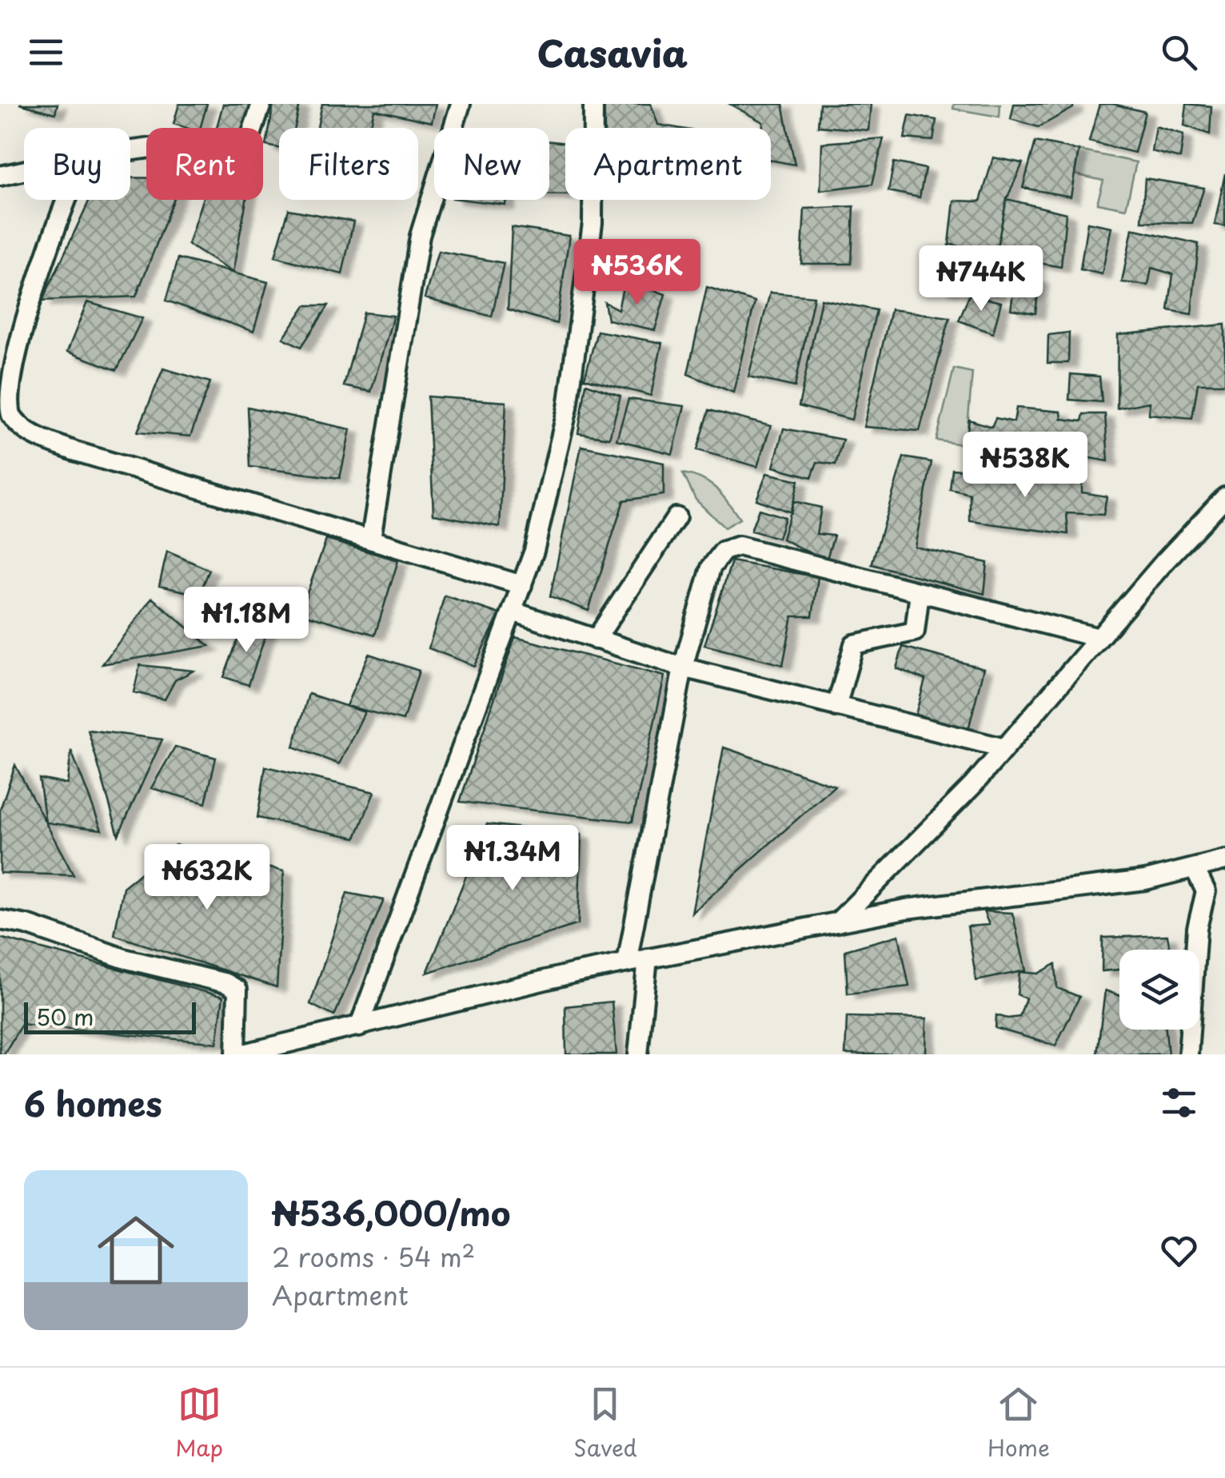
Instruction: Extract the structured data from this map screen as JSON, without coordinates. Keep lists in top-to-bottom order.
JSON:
{
  "scale_bar": "50 m",
  "page": {
    "header": "Casavia",
    "chip": [
      "Buy",
      "Rent",
      "Filters",
      "New",
      "Apartment"
    ],
    "price": [
      "₦536K",
      "₦744K",
      "₦538K",
      "₦1.18M",
      "₦1.34M",
      "₦632K"
    ],
    "scale": "50 m",
    "heading": "6 homes",
    "list": [
      {
        "name": "₦536,000/mo",
        "note": "2 rooms · 54 m² · Apartment"
      }
    ],
    "tabs": ["Map", "Saved", "Home"]
  }
}
